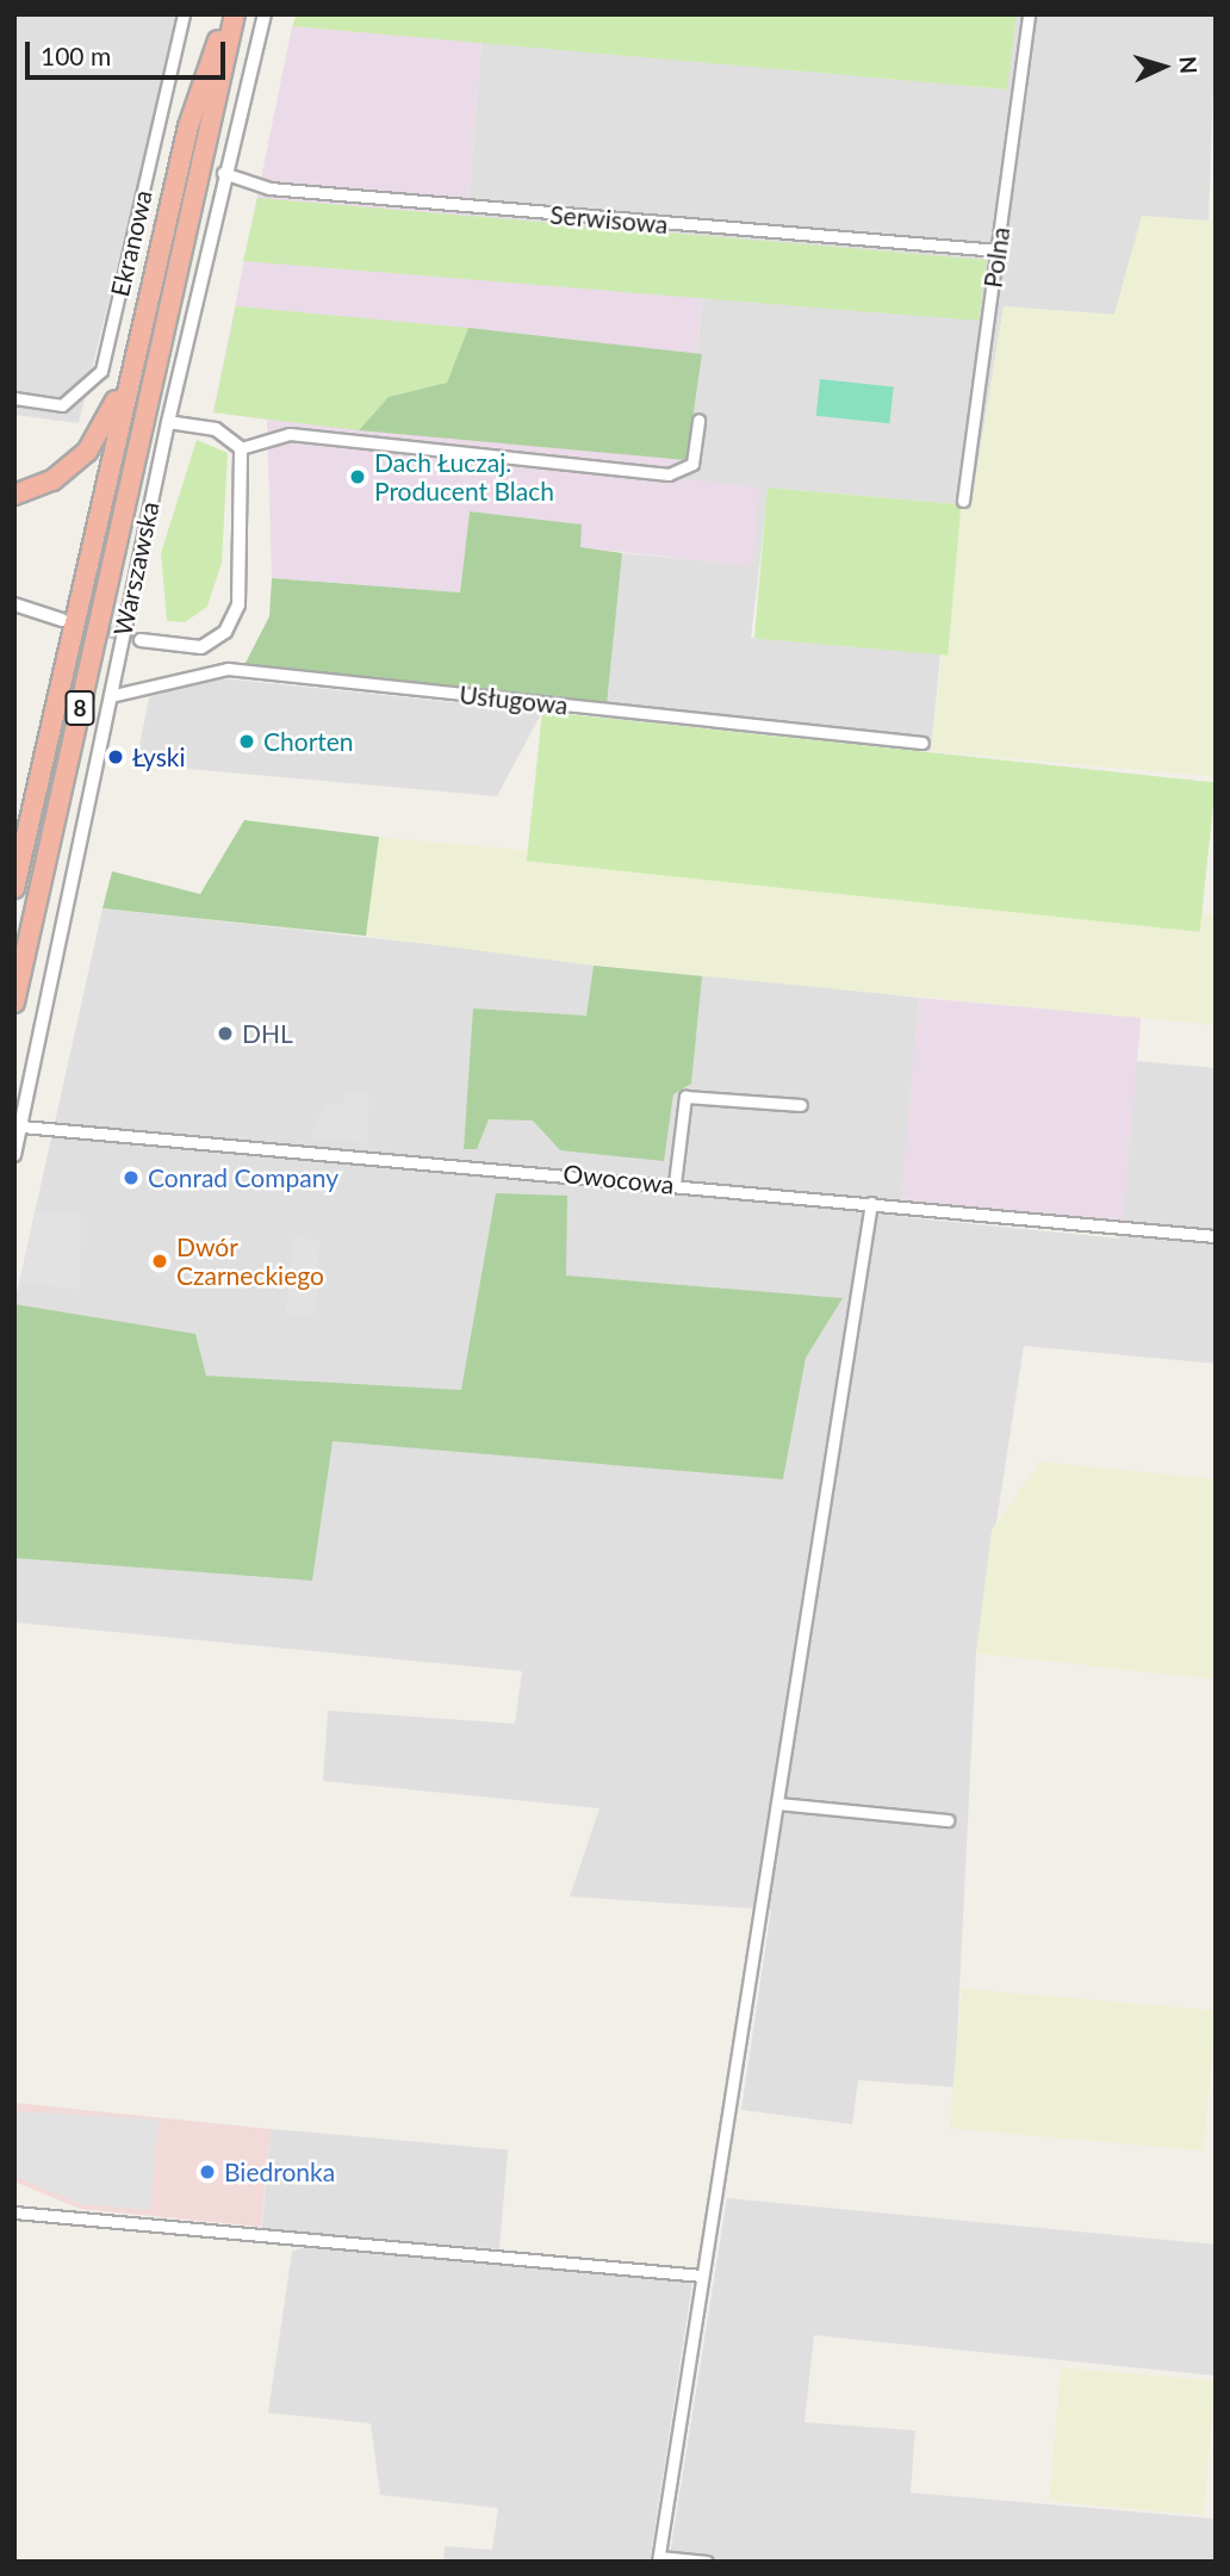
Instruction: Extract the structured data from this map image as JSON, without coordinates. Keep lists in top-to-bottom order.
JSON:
{
  "streets": {
    "highway": ["8"],
    "street": [
      "Serwisowa",
      "Ekranowa",
      "Polna",
      "Warszawska",
      "Usługowa",
      "Owocowa"
    ]
  },
  "crossings": [
    ["Serwisowa", "Polna"],
    ["Serwisowa", "Warszawska"],
    ["Warszawska", "Usługowa"],
    ["Warszawska", "Owocowa"]
  ],
  "places": [
    "Dach Łuczaj. Producent Blach",
    "Chorten",
    "Łyski",
    "DHL",
    "Conrad Company",
    "Dwór Czarneckiego",
    "Biedronka"
  ],
  "scale_bar": "100 m",
  "north": "right"
}
